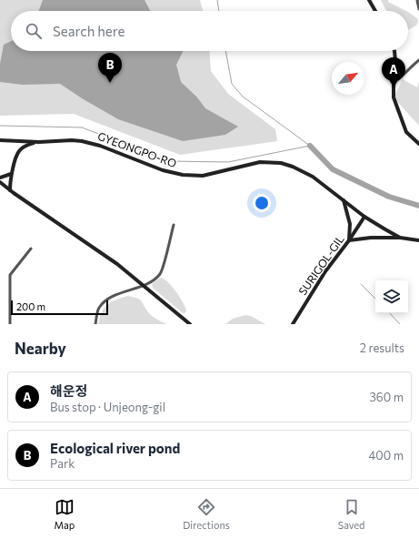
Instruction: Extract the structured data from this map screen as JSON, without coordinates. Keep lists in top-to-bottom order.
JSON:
{
  "streets": {
    "street": ["GYEONGPO-RO", "SURIGOL-GIL"]
  },
  "crossings": [
    ["GYEONGPO-RO", "SURIGOL-GIL"]
  ],
  "scale_bar": "200 m",
  "north": "top right",
  "page": {
    "search": "Search here",
    "pins": ["B", "A"],
    "scale": "200 m",
    "heading": ["Nearby", "2 results"],
    "list": [
      {
        "mark": "A",
        "name": "해운정",
        "note": "Bus stop · Unjeong-gil",
        "value": "360 m"
      },
      {
        "mark": "B",
        "name": "Ecological river pond",
        "note": "Park",
        "value": "400 m"
      }
    ],
    "nav": ["Map", "Directions", "Saved"]
  }
}
